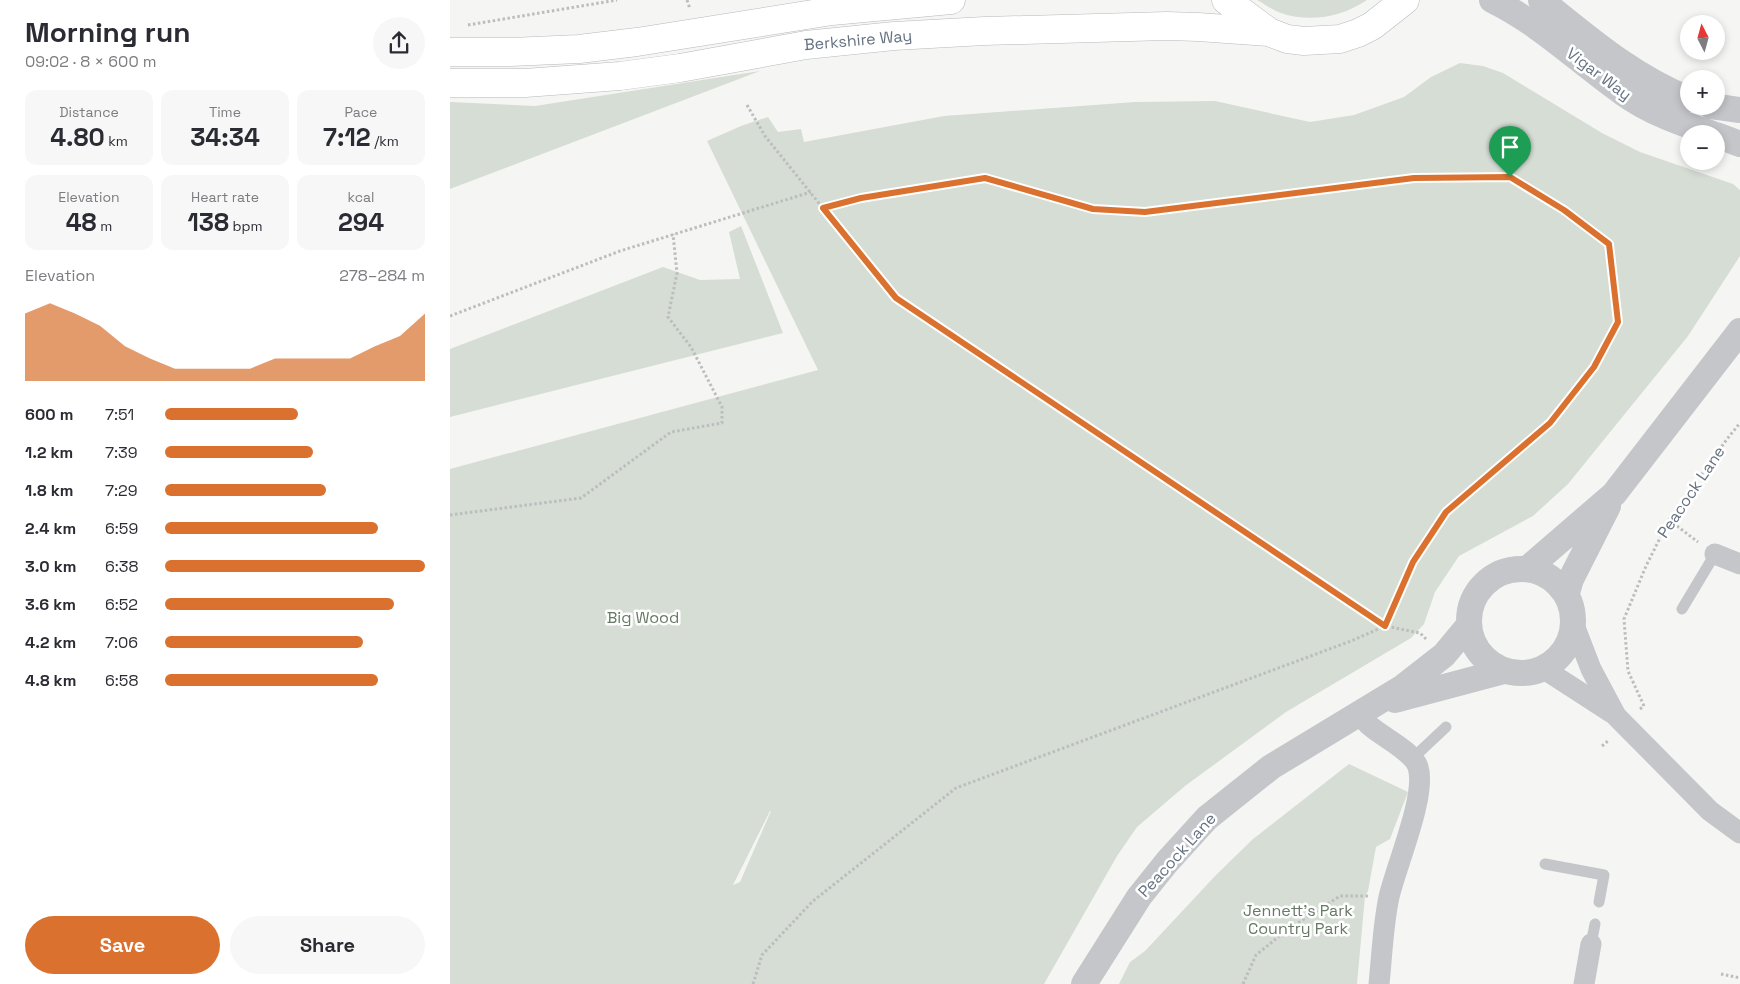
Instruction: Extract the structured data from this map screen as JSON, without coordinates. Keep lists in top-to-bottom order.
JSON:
{
  "streets": {
    "highway": ["Berkshire Way"],
    "street": ["Vigar Way", "Peacock Lane"]
  },
  "parks": ["Big Wood", "Jennett's Park Country Park"],
  "north": "top",
  "page": {
    "heading": ["Morning run", "09:02 · 8 × 600 m"],
    "map_buttons": ["+", "−"],
    "stats": [
      ["Distance", "4.80 km"],
      ["Time", "34:34"],
      ["Pace", "7:12 /km"],
      ["Elevation", "48 m"],
      ["Heart rate", "138 bpm"],
      ["kcal", "294"]
    ],
    "chart": ["Elevation", "278–284 m"],
    "list": [
      {
        "name": "600 m",
        "note": "7:51"
      },
      {
        "name": "1.2 km",
        "note": "7:39"
      },
      {
        "name": "1.8 km",
        "note": "7:29"
      },
      {
        "name": "2.4 km",
        "note": "6:59"
      },
      {
        "name": "3.0 km",
        "note": "6:38"
      },
      {
        "name": "3.6 km",
        "note": "6:52"
      },
      {
        "name": "4.2 km",
        "note": "7:06"
      },
      {
        "name": "4.8 km",
        "note": "6:58"
      }
    ],
    "buttons": ["Save", "Share"]
  }
}
